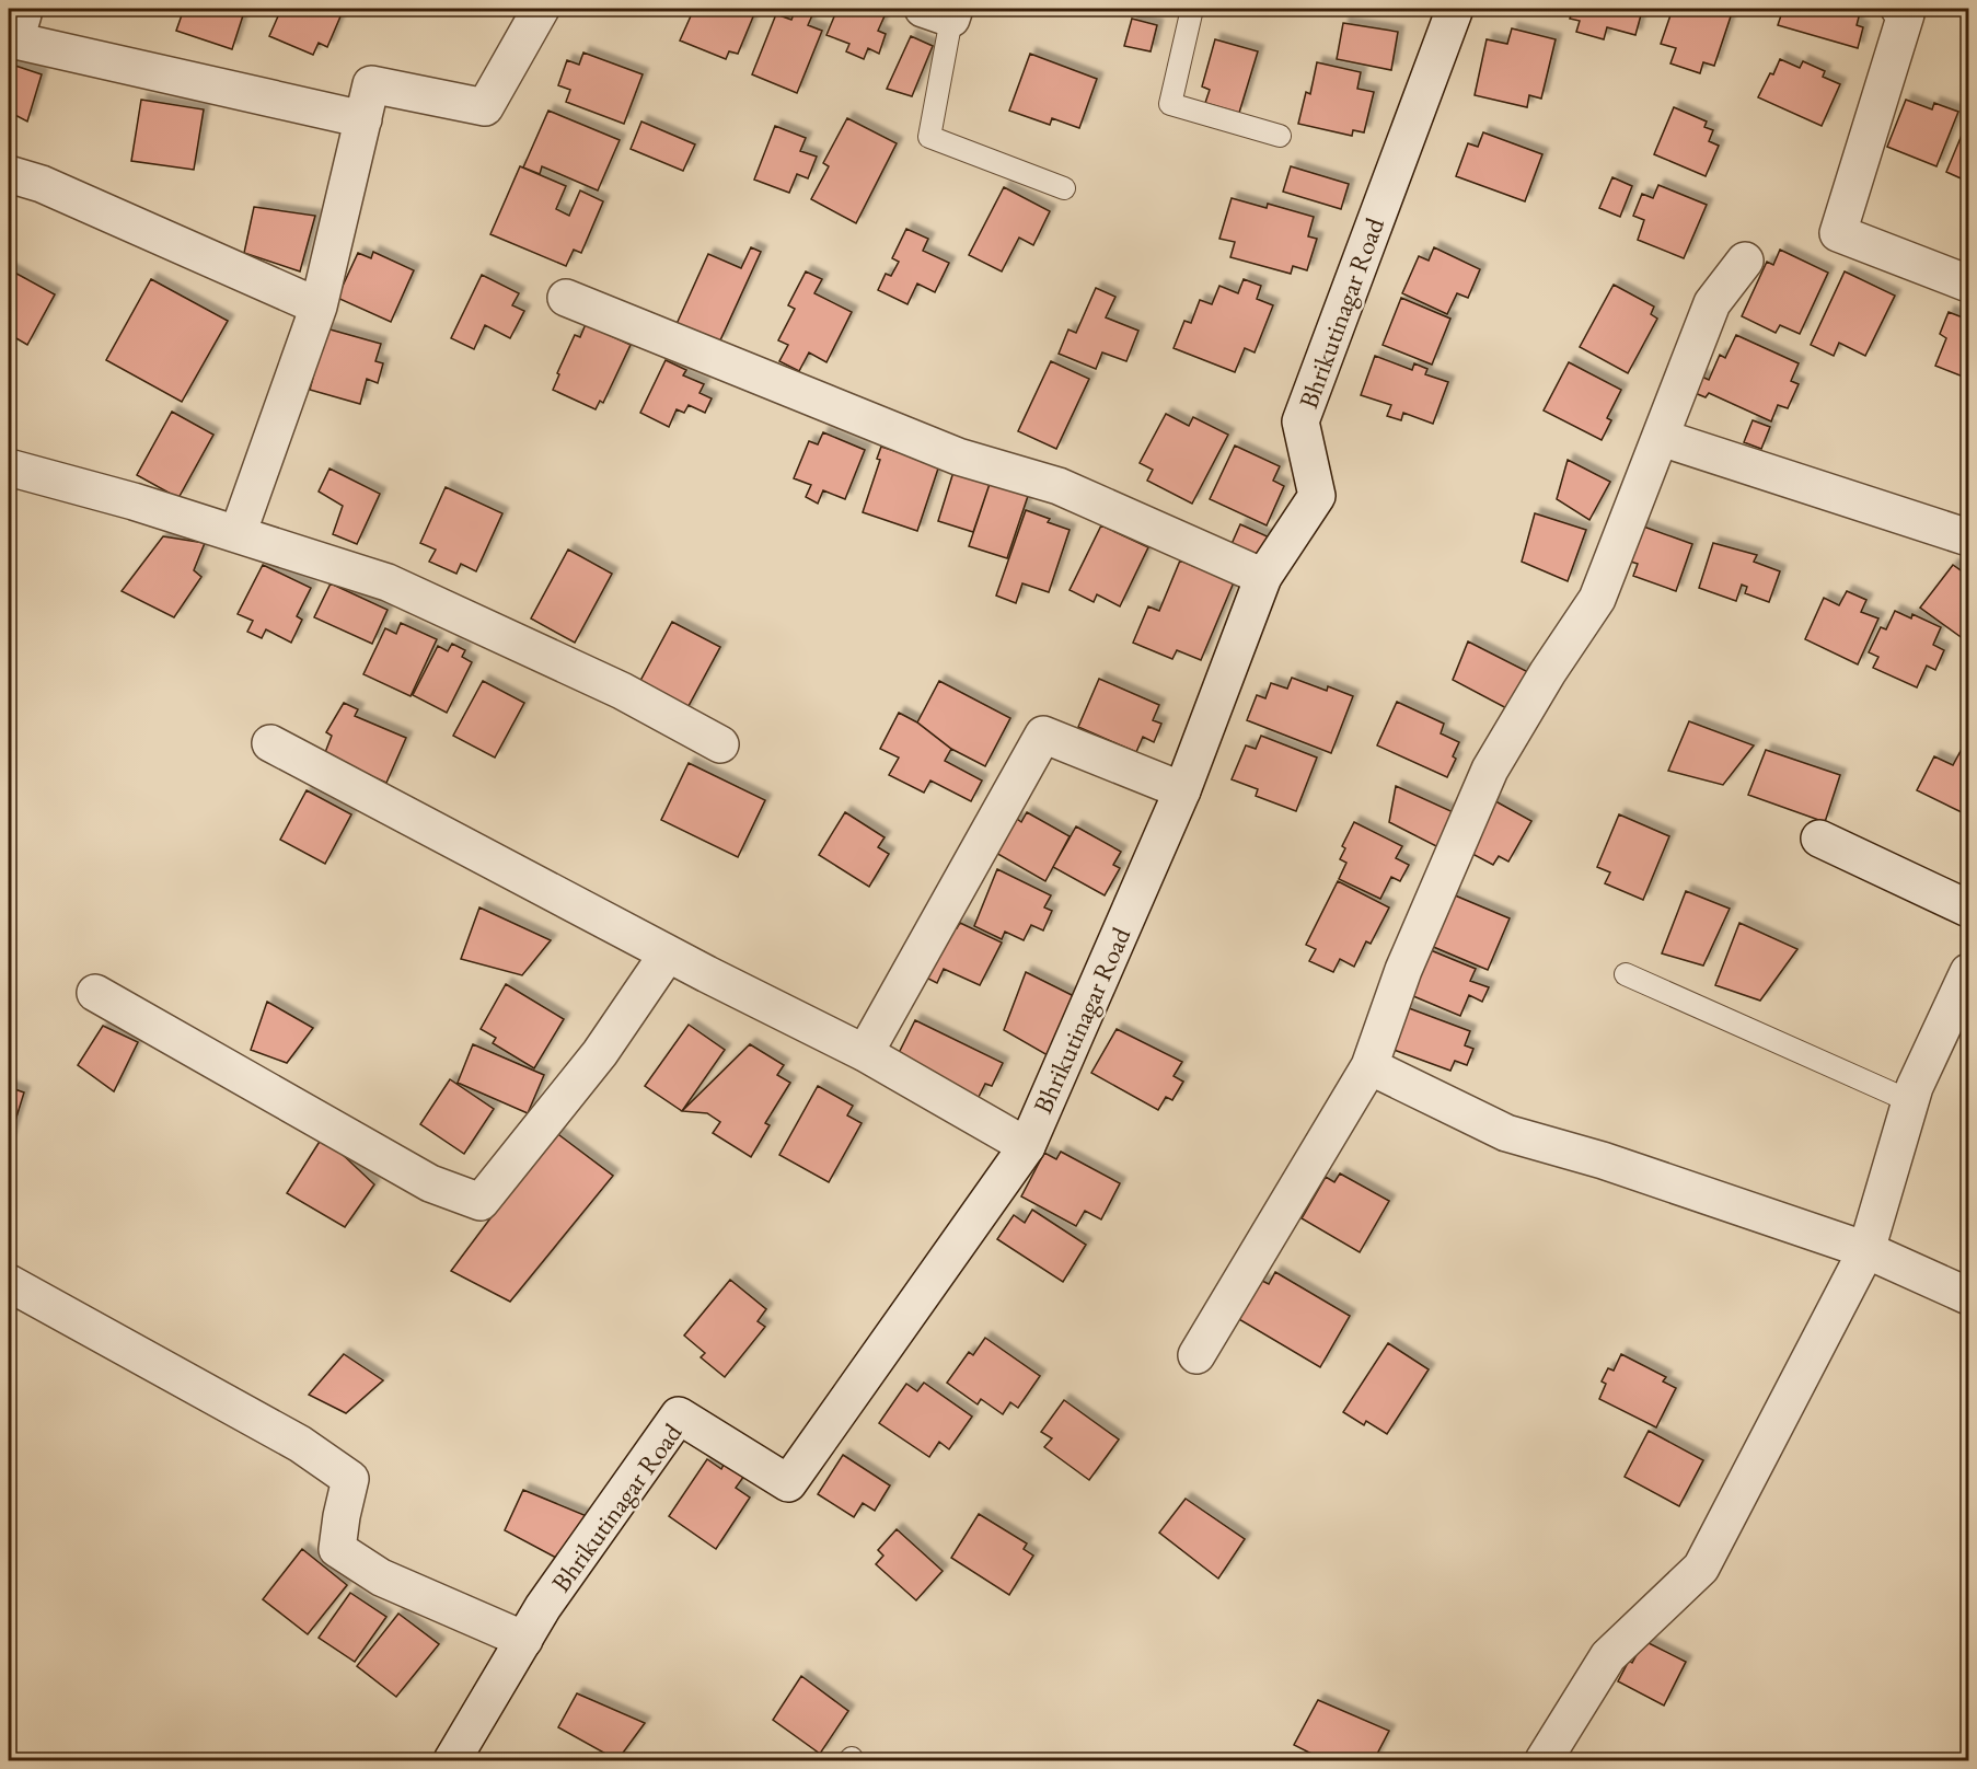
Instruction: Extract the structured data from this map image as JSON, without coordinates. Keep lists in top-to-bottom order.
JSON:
{
  "streets": {
    "street": ["Bhrikutinagar Road"]
  }
}
